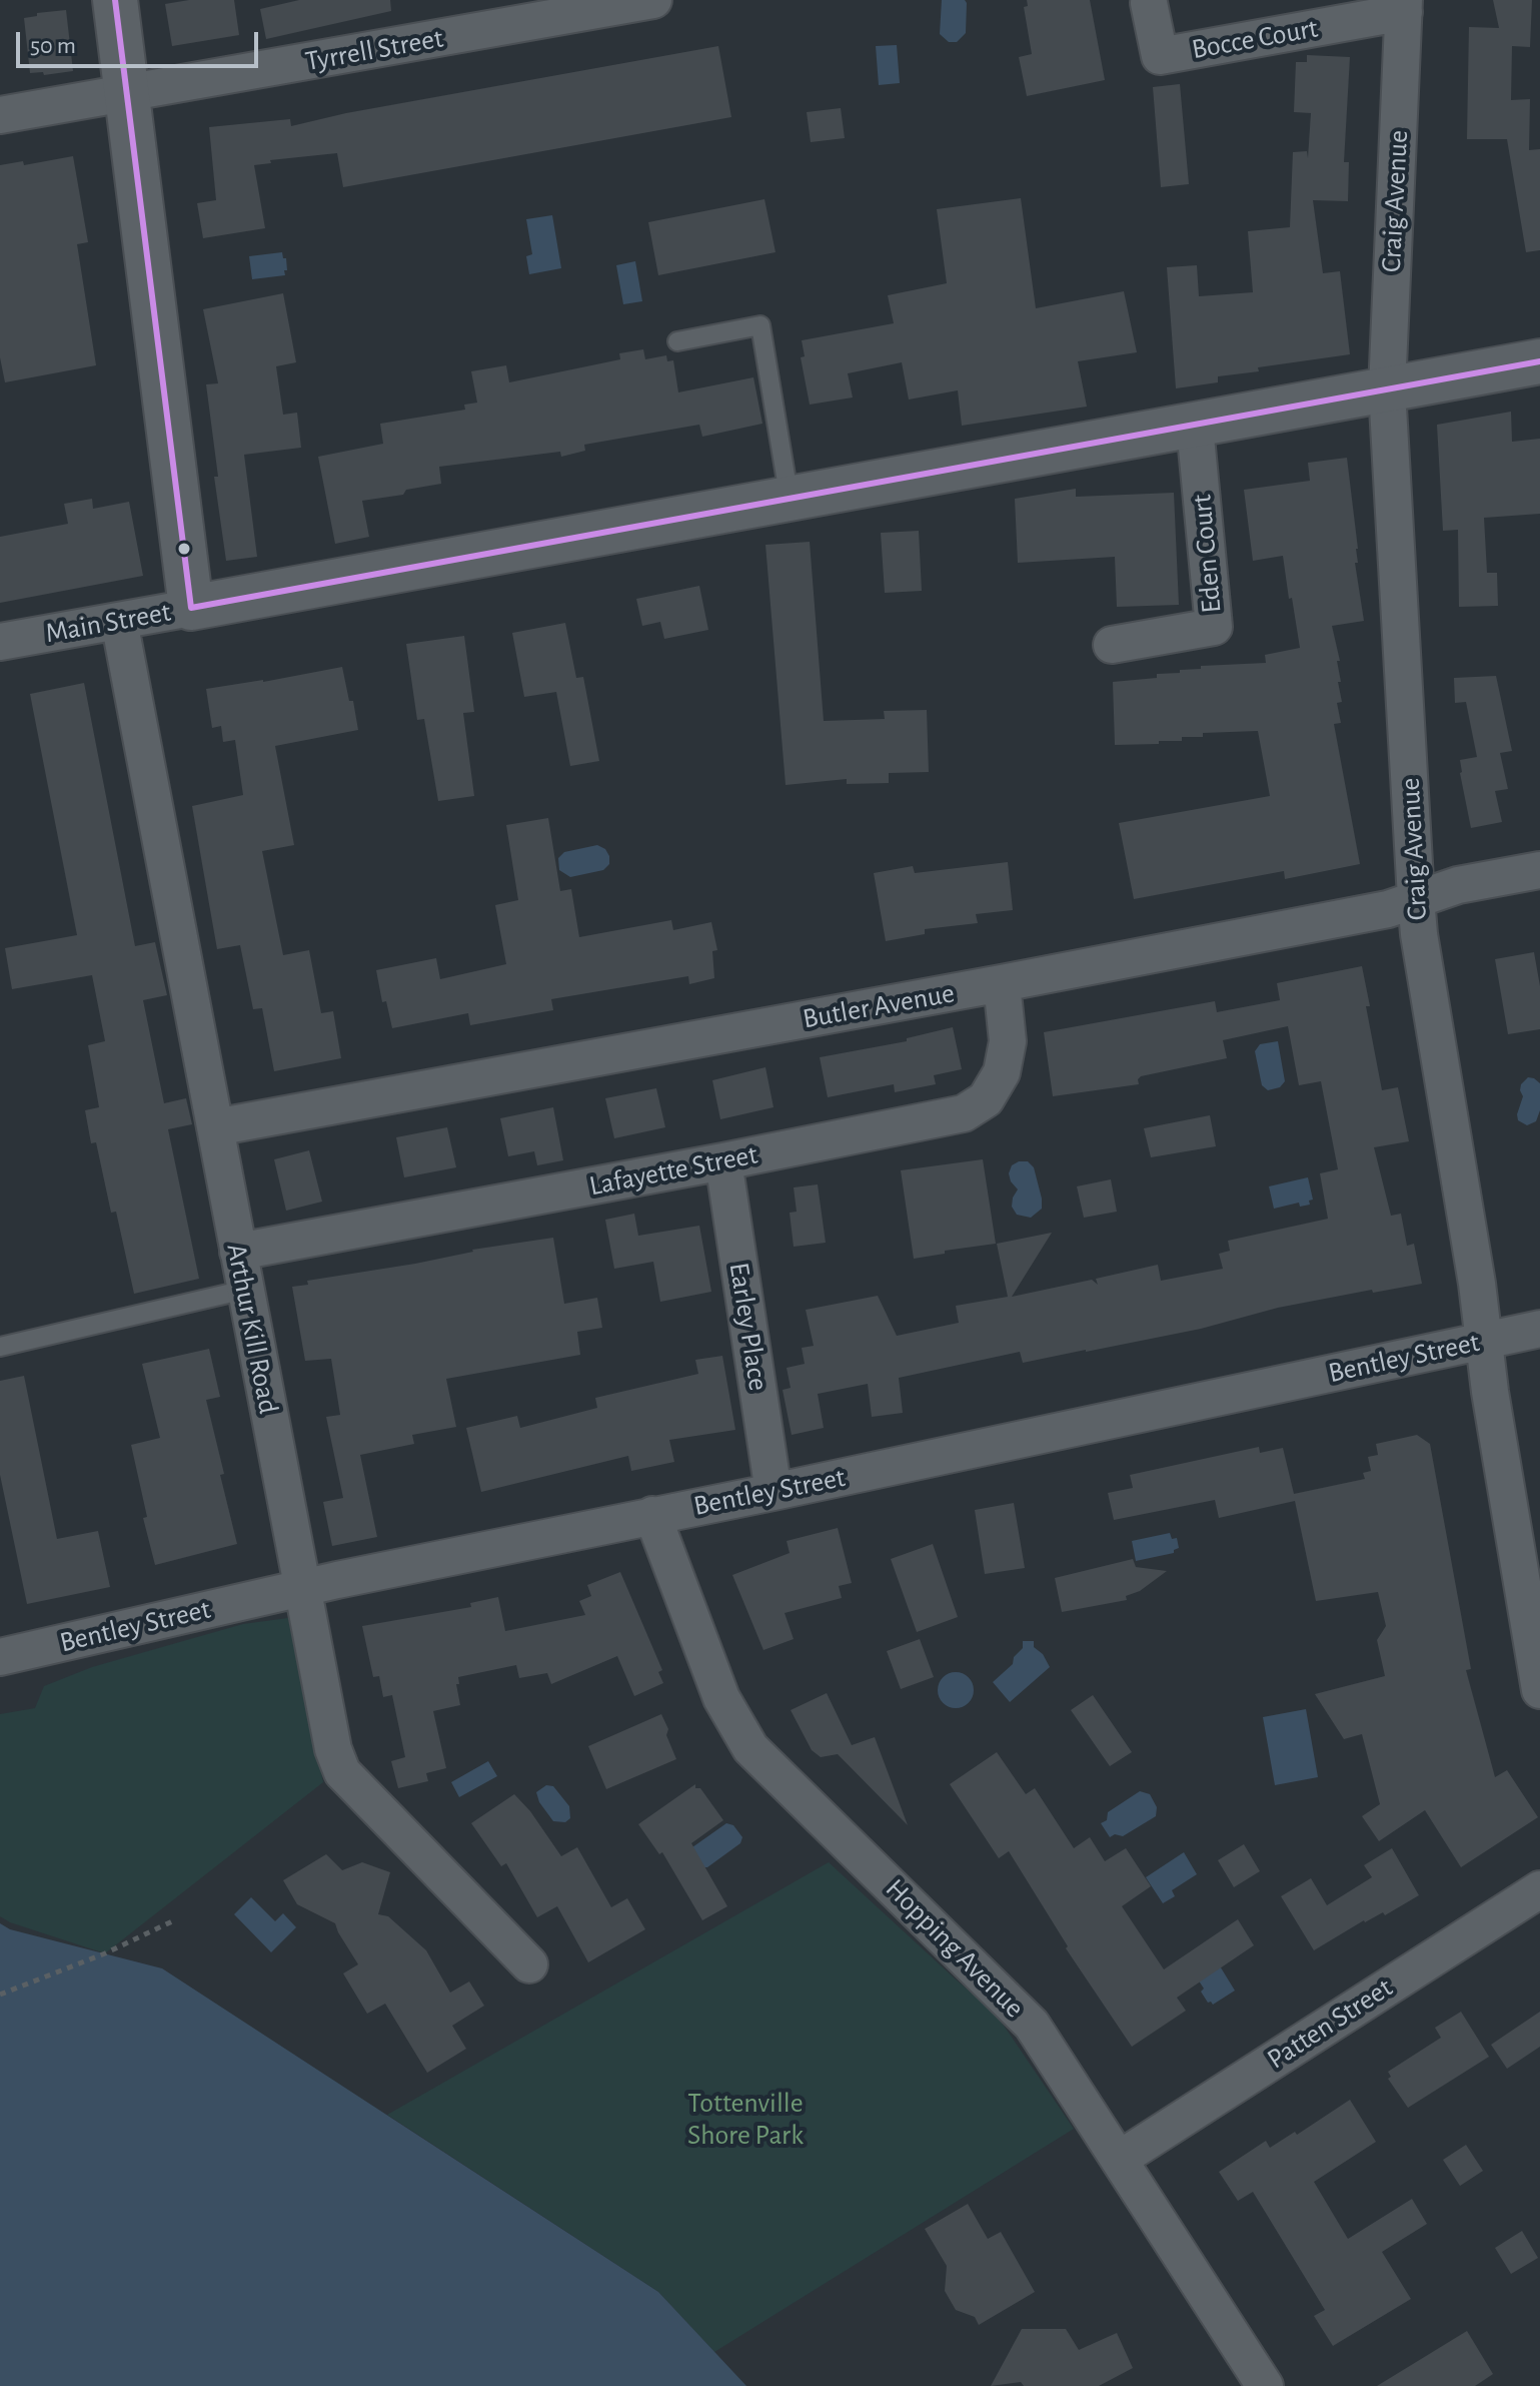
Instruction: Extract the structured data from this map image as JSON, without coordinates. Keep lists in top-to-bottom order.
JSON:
{
  "streets": {
    "street": [
      "Bocce Court",
      "Tyrrell Street",
      "Craig Avenue",
      "Eden Court",
      "Main Street",
      "Butler Avenue",
      "Lafayette Street",
      "Earley Place",
      "Arthur Kill Road",
      "Bentley Street",
      "Hopping Avenue",
      "Patten Street"
    ]
  },
  "crossings": [
    ["Bocce Court", "Craig Avenue"],
    ["Craig Avenue", "Main Street"],
    ["Craig Avenue", "Butler Avenue"],
    ["Craig Avenue", "Bentley Street"],
    ["Eden Court", "Main Street"],
    ["Main Street", "Arthur Kill Road"],
    ["Butler Avenue", "Lafayette Street"],
    ["Butler Avenue", "Arthur Kill Road"],
    ["Lafayette Street", "Earley Place"],
    ["Lafayette Street", "Arthur Kill Road"],
    ["Earley Place", "Bentley Street"],
    ["Arthur Kill Road", "Bentley Street"],
    ["Bentley Street", "Hopping Avenue"],
    ["Hopping Avenue", "Patten Street"]
  ],
  "parks": ["Tottenville Shore Park"],
  "scale_bar": "50 m"
}
